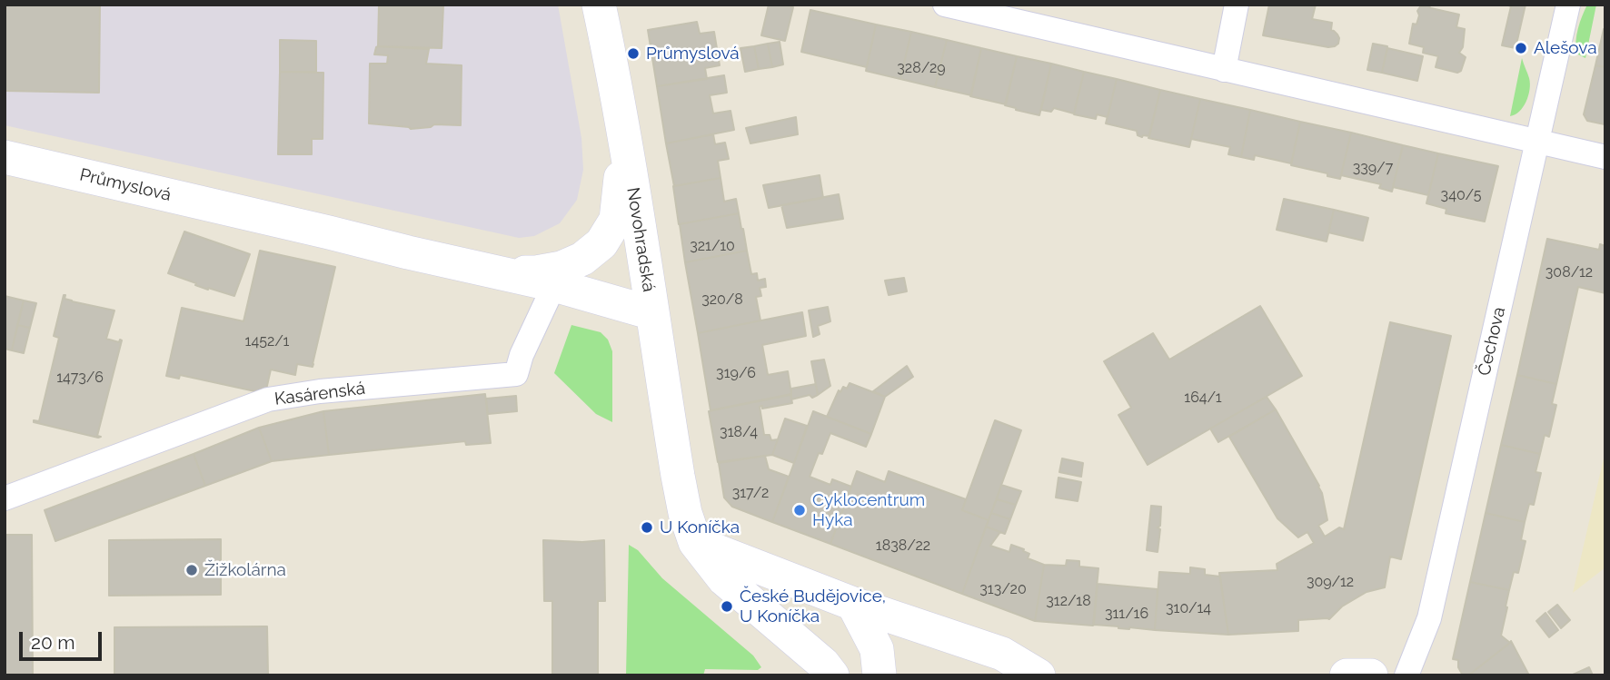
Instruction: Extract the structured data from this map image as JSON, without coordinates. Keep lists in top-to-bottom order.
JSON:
{
  "streets": {
    "street": [
      "Průmyslová",
      "Novohradská",
      "Čechova",
      "Kasárenská"
    ]
  },
  "crossings": [
    ["Průmyslová", "Novohradská"],
    ["Průmyslová", "Kasárenská"]
  ],
  "places": [
    "Alešova",
    "Průmyslová",
    "Cyklocentrum Hyka",
    "U Koníčka",
    "Žižkolárna",
    "České Budějovice, U Koníčka"
  ],
  "house_numbers": [
    "328/29",
    "339/7",
    "340/5",
    "321/10",
    "308/12",
    "320/8",
    "1452/1",
    "319/6",
    "1473/6",
    "164/1",
    "318/4",
    "317/2",
    "1838/22",
    "309/12",
    "313/20",
    "312/18",
    "310/14",
    "311/16"
  ],
  "scale_bar": "20 m"
}
